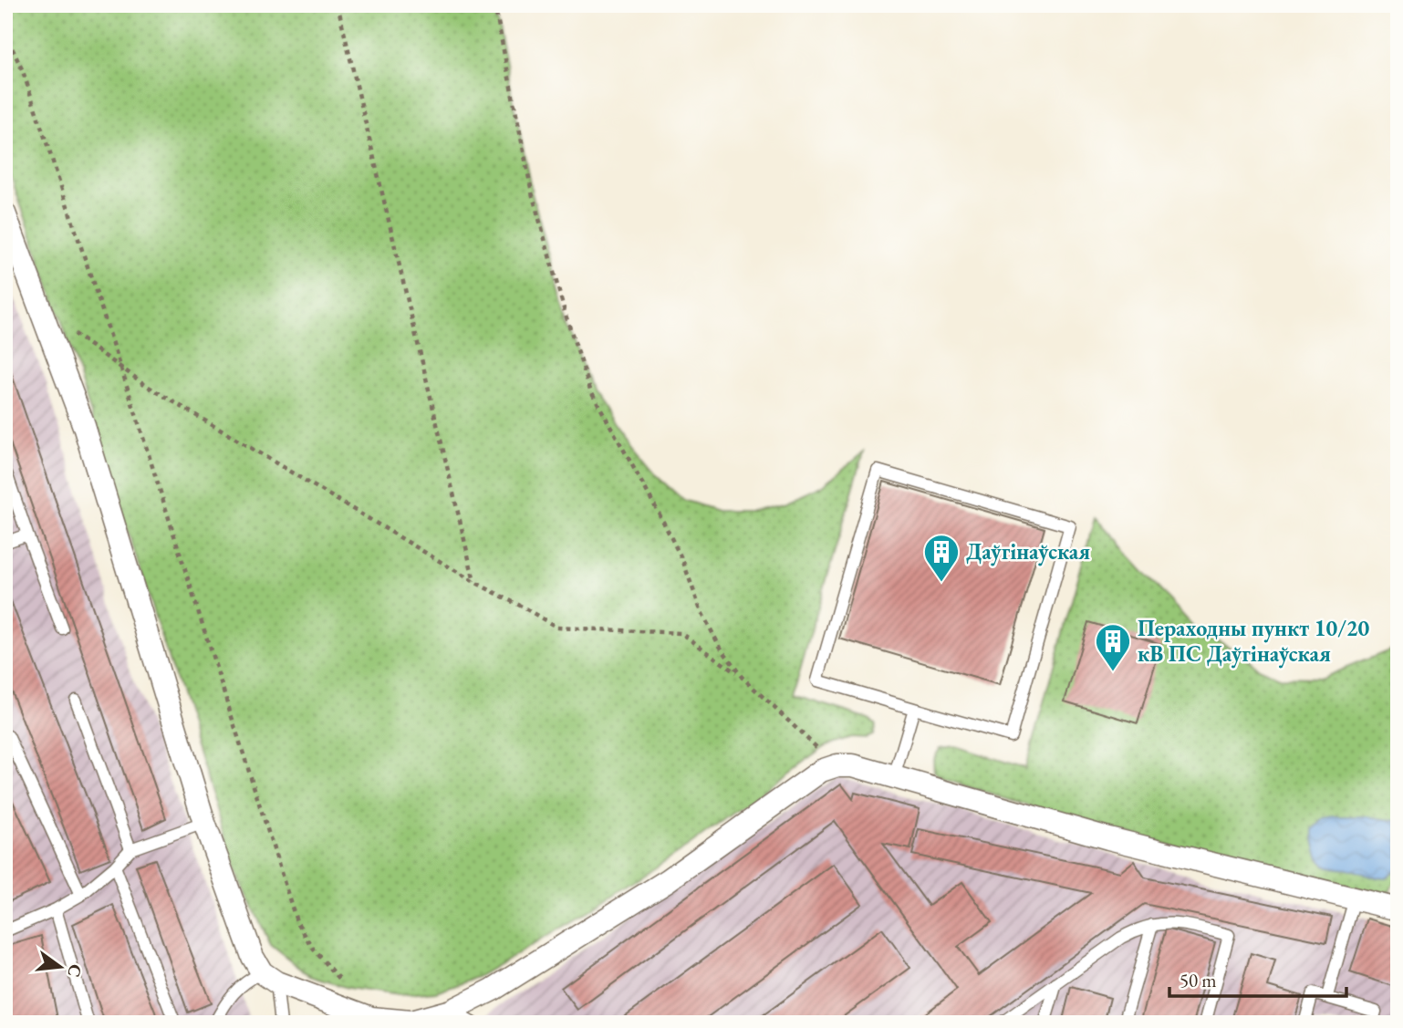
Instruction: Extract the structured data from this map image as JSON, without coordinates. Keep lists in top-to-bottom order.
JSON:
{
  "places": {
    "building": ["Даўгінаўская", "Пераходны пункт 10/20 кВ ПС Даўгінаўская"]
  },
  "scale_bar": "50 m",
  "north": "right"
}
